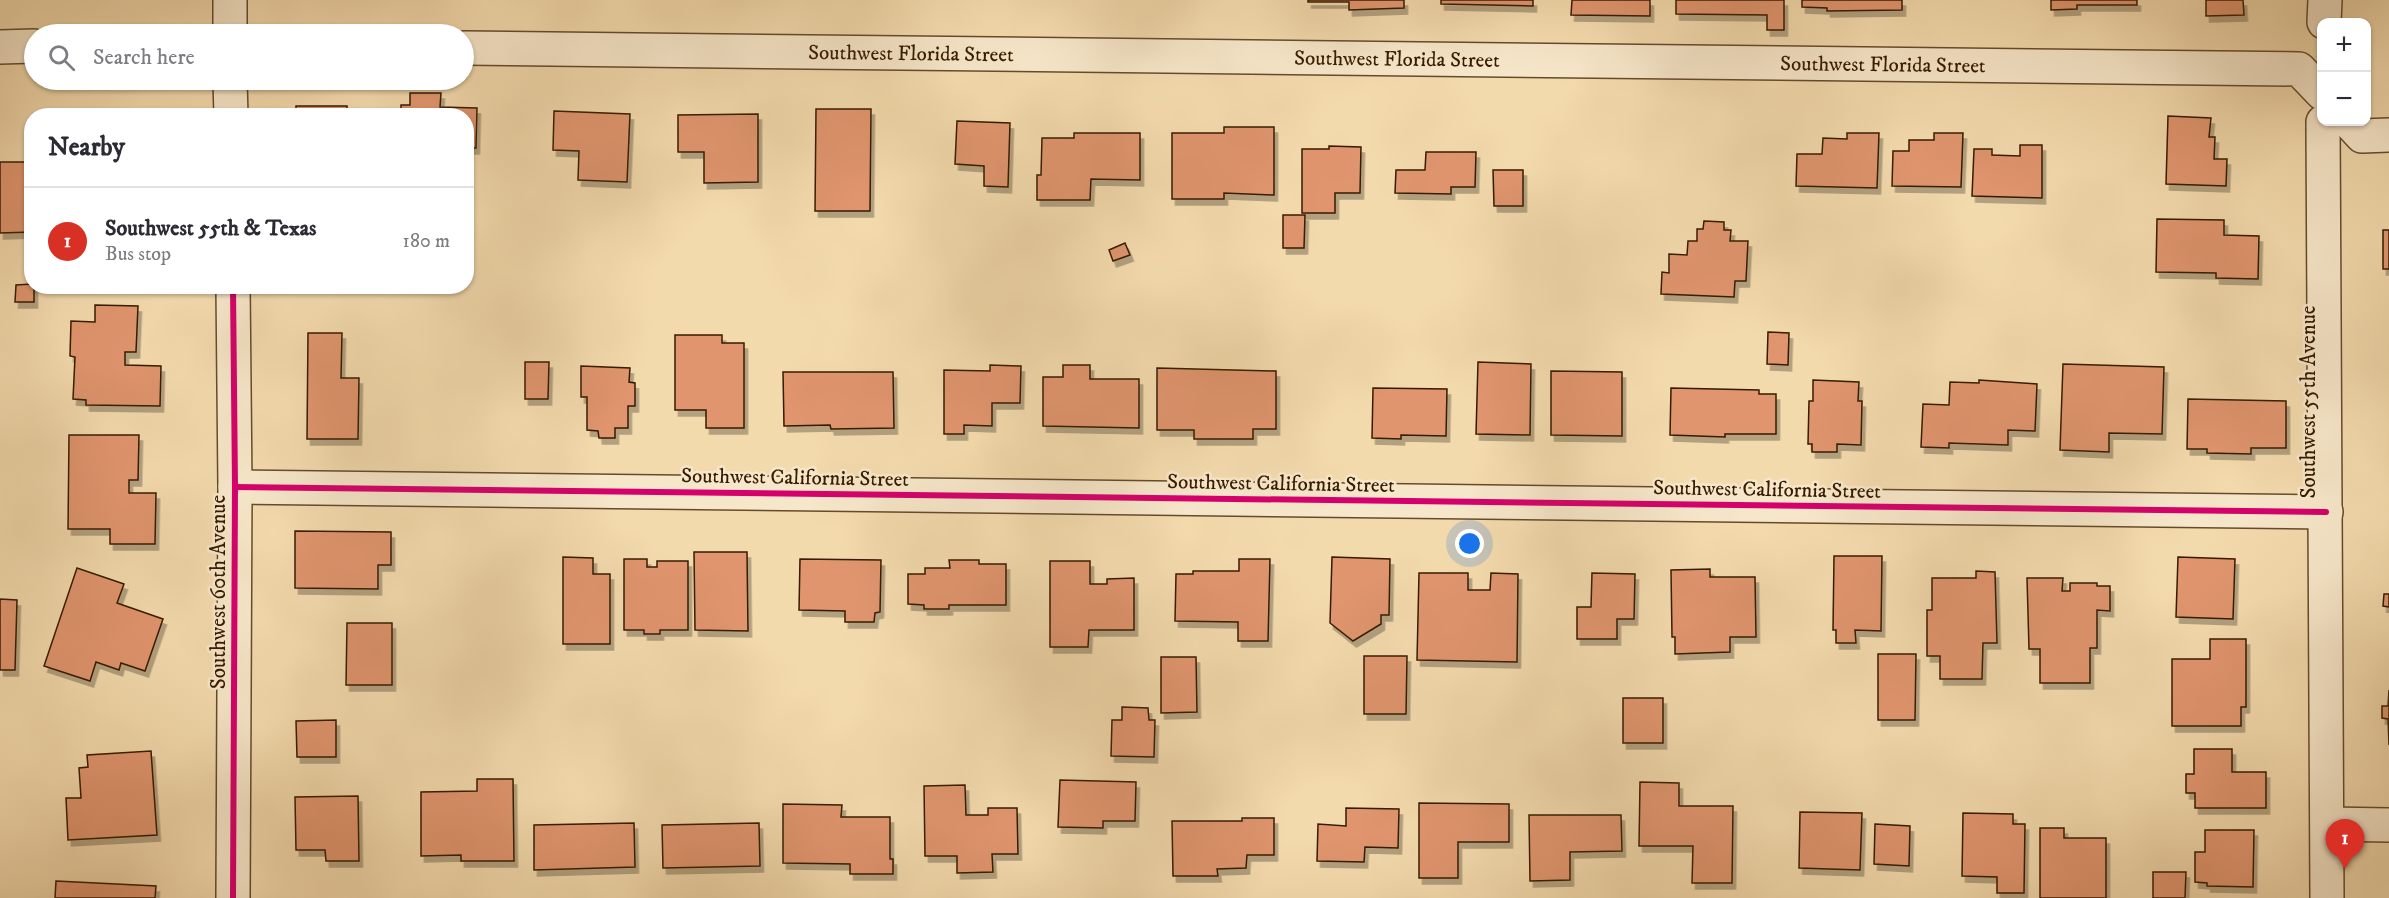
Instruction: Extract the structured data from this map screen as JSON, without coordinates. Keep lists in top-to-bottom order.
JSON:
{
  "streets": {
    "street": [
      "Southwest Florida Street",
      "Southwest 55th Avenue",
      "Southwest California Street",
      "Southwest 60th Avenue"
    ]
  },
  "crossings": [
    ["Southwest 55th Avenue", "Southwest California Street"],
    ["Southwest California Street", "Southwest 60th Avenue"]
  ],
  "page": {
    "map_buttons": ["+", "−"],
    "search": "Search here",
    "heading": "Nearby",
    "list": [
      {
        "mark": "1",
        "name": "Southwest 55th & Texas",
        "note": "Bus stop",
        "value": "180 m"
      }
    ],
    "pins": "1"
  }
}
